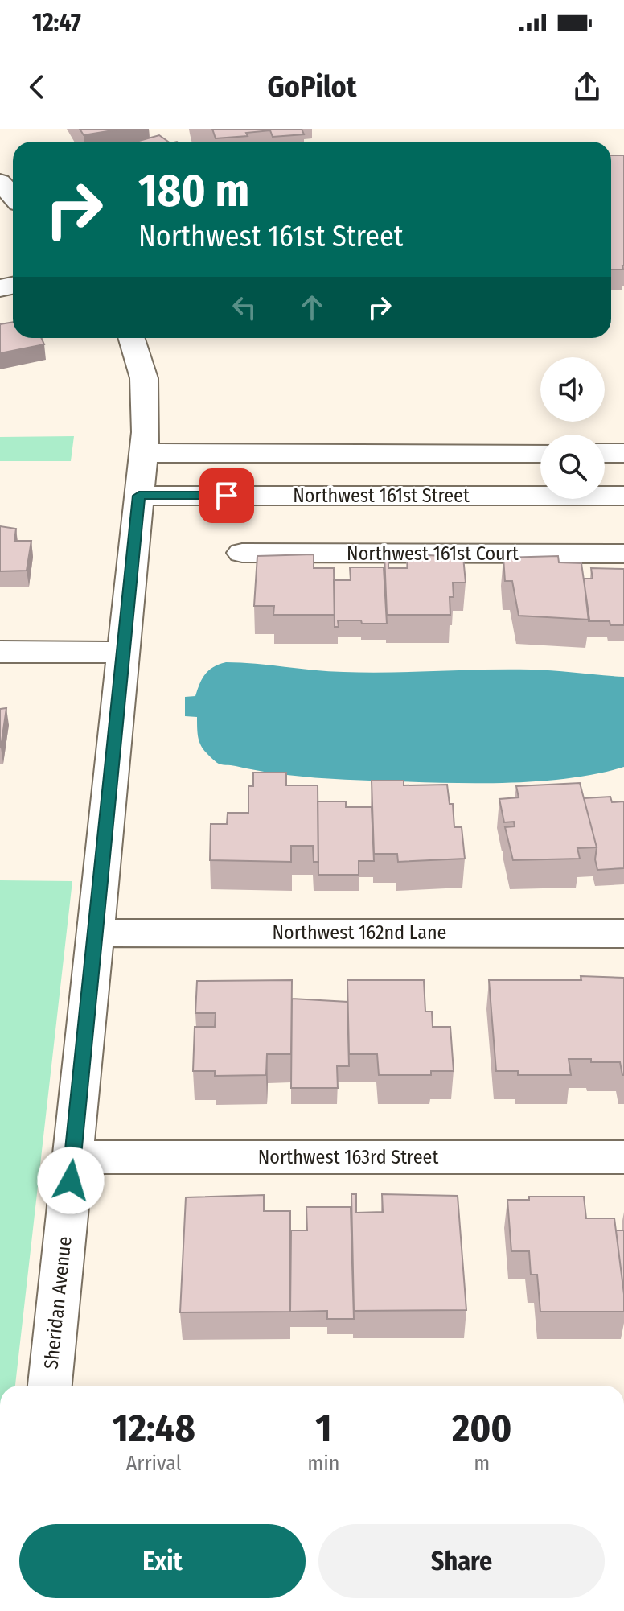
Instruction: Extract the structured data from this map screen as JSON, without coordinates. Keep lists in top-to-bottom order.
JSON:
{
  "streets": {
    "street": [
      "Northwest 161st Street",
      "Northwest 161st Court",
      "Northwest 162nd Lane",
      "Northwest 163rd Street",
      "Sheridan Avenue"
    ]
  },
  "crossings": [
    ["Northwest 161st Street", "Sheridan Avenue"],
    ["Northwest 162nd Lane", "Sheridan Avenue"],
    ["Northwest 163rd Street", "Sheridan Avenue"]
  ],
  "page": {
    "status": "12:47",
    "header": "GoPilot",
    "turn": ["180 m", "Northwest 161st Street"],
    "eta": [
      "12:48",
      "Arrival",
      "1",
      "min",
      "200",
      "m"
    ],
    "buttons": ["Exit", "Share"]
  }
}
